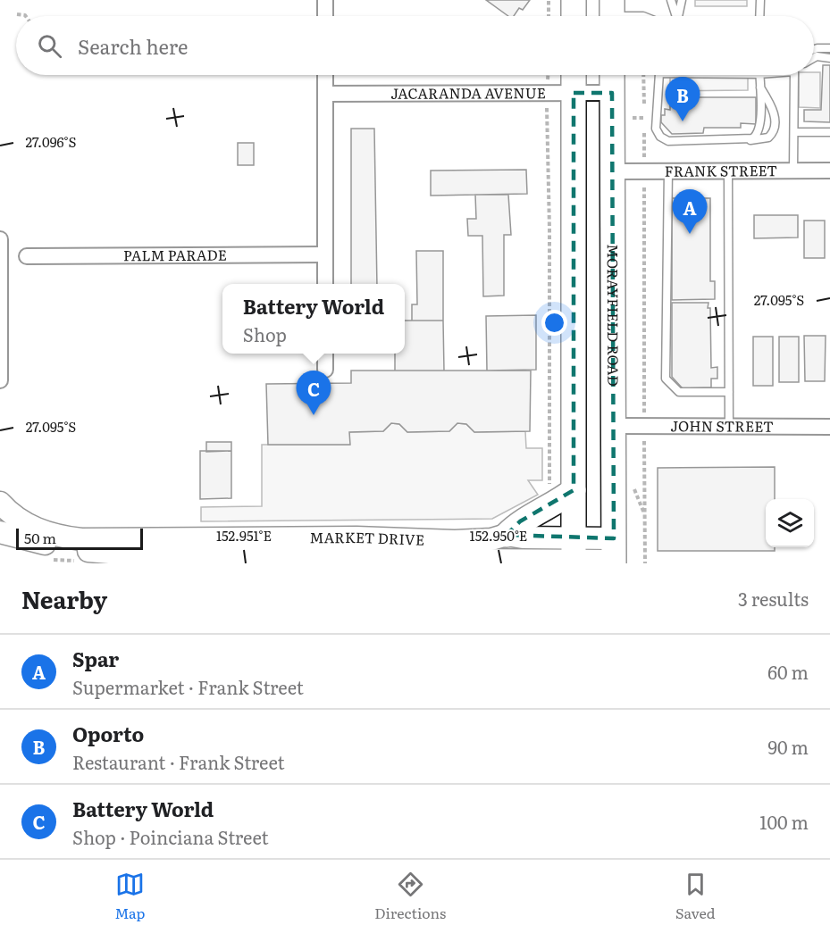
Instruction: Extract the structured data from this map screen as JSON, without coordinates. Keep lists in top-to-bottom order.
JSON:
{
  "streets": {
    "main road": ["MORAYFIELD ROAD"],
    "street": [
      "JACARANDA AVENUE",
      "FRANK STREET",
      "PALM PARADE",
      "JOHN STREET",
      "MARKET DRIVE"
    ]
  },
  "crossings": [
    ["JACARANDA AVENUE", "MORAYFIELD ROAD"],
    ["FRANK STREET", "MORAYFIELD ROAD"],
    ["MORAYFIELD ROAD", "JOHN STREET"],
    ["MORAYFIELD ROAD", "MARKET DRIVE"]
  ],
  "scale_bar": "50 m",
  "page": {
    "search": "Search here",
    "pins": ["B", "A", "C"],
    "popup": ["Battery World", "Shop"],
    "scale": "50 m",
    "heading": ["Nearby", "3 results"],
    "list": [
      {
        "mark": "A",
        "name": "Spar",
        "note": "Supermarket · Frank Street",
        "value": "60 m"
      },
      {
        "mark": "B",
        "name": "Oporto",
        "note": "Restaurant · Frank Street",
        "value": "90 m"
      },
      {
        "mark": "C",
        "name": "Battery World",
        "note": "Shop · Poinciana Street",
        "value": "100 m"
      }
    ],
    "nav": ["Map", "Directions", "Saved"]
  },
  "coordinates": [
    "27.096°S",
    "27.095°S",
    "152.951°E",
    "152.950°E"
  ]
}
